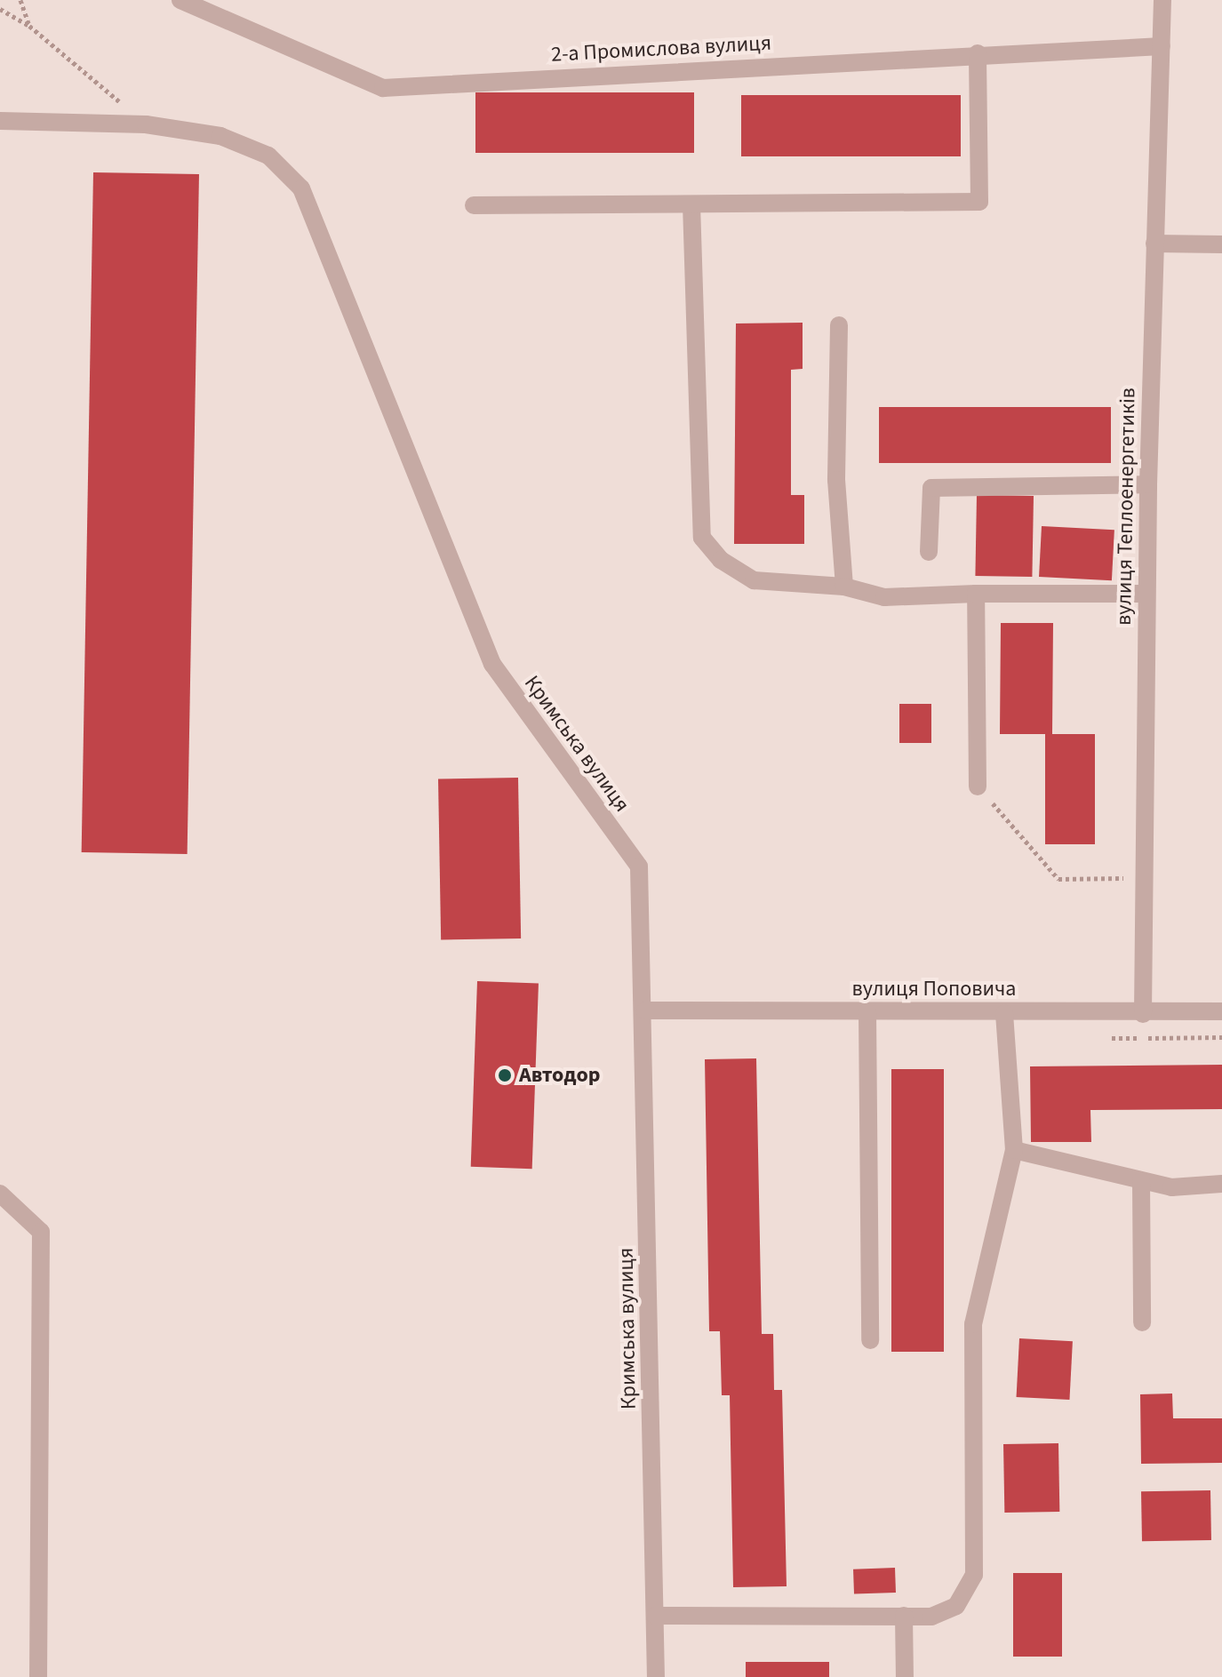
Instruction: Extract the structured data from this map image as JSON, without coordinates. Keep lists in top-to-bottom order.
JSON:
{
  "streets": {
    "street": [
      "2-а Промислова вулиця",
      "вулиця Теплоенергетиків",
      "Кримська вулиця",
      "вулиця Поповича"
    ]
  },
  "crossings": [
    ["2-а Промислова вулиця", "вулиця Теплоенергетиків"],
    ["вулиця Теплоенергетиків", "вулиця Поповича"],
    ["Кримська вулиця", "вулиця Поповича"]
  ],
  "places": ["Автодор"]
}
